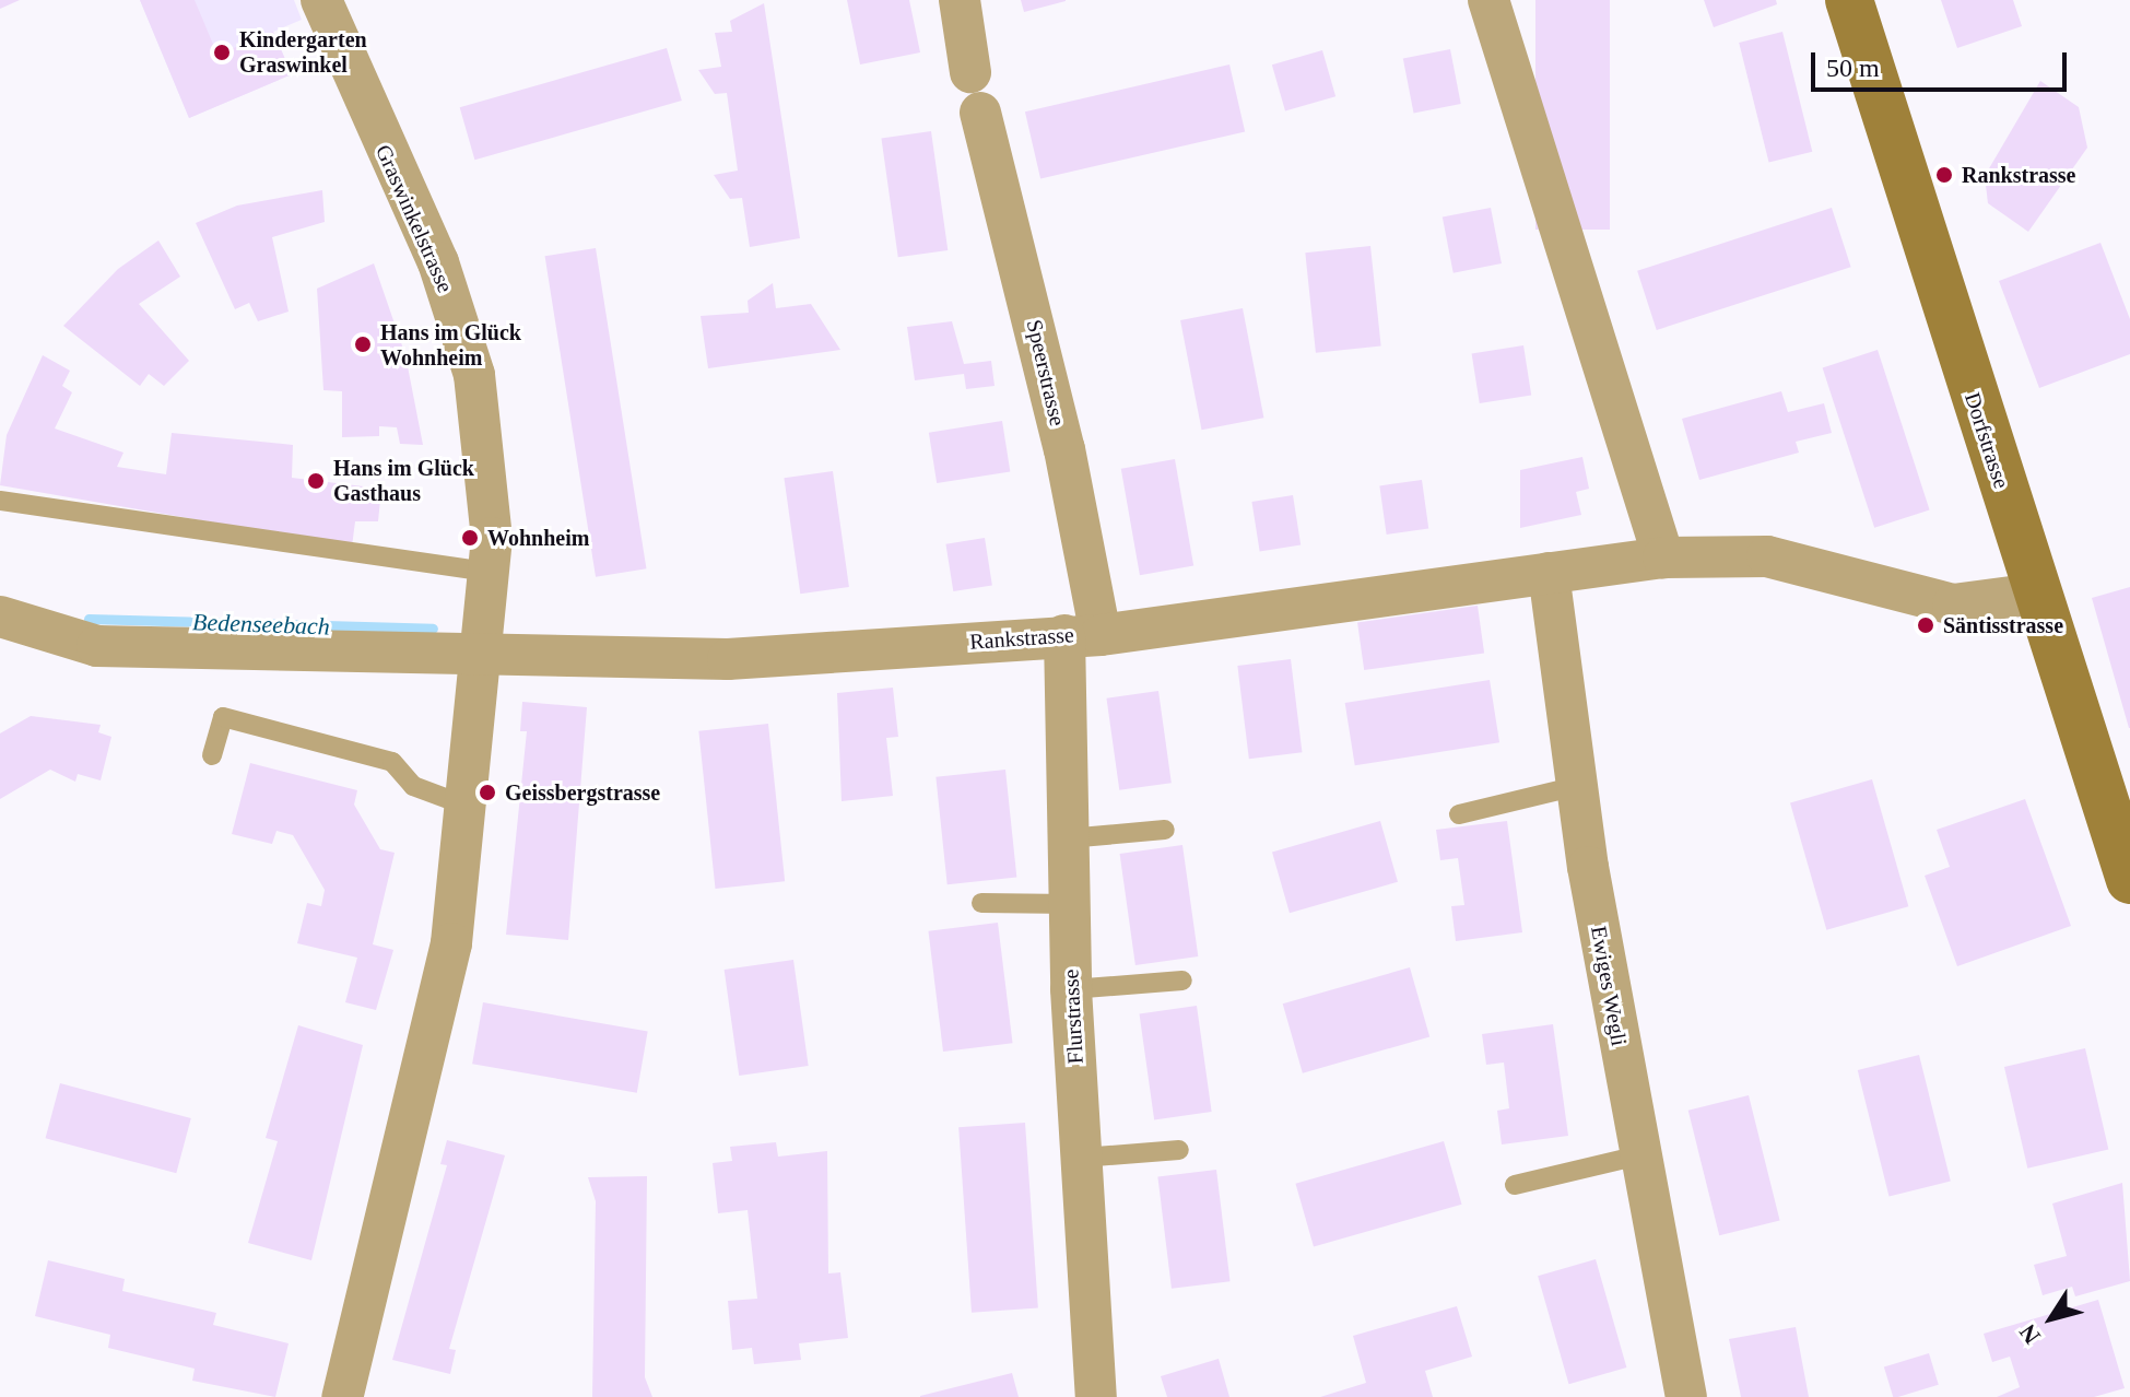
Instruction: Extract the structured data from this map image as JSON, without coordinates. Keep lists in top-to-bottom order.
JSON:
{
  "streets": {
    "main road": ["Dorfstrasse"],
    "street": [
      "Graswinkelstrasse",
      "Speerstrasse",
      "Rankstrasse",
      "Ewiges Wegli",
      "Flurstrasse"
    ]
  },
  "crossings": [
    ["Graswinkelstrasse", "Rankstrasse"],
    ["Speerstrasse", "Rankstrasse"],
    ["Speerstrasse", "Flurstrasse"],
    ["Dorfstrasse", "Rankstrasse"],
    ["Rankstrasse", "Ewiges Wegli"],
    ["Rankstrasse", "Flurstrasse"]
  ],
  "water": ["Bedenseebach"],
  "places": [
    "Kindergarten Graswinkel",
    "Rankstrasse",
    "Hans im Glück Wohnheim",
    "Hans im Glück Gasthaus",
    "Wohnheim",
    "Säntisstrasse",
    "Geissbergstrasse"
  ],
  "scale_bar": "50 m",
  "north": "bottom left"
}
